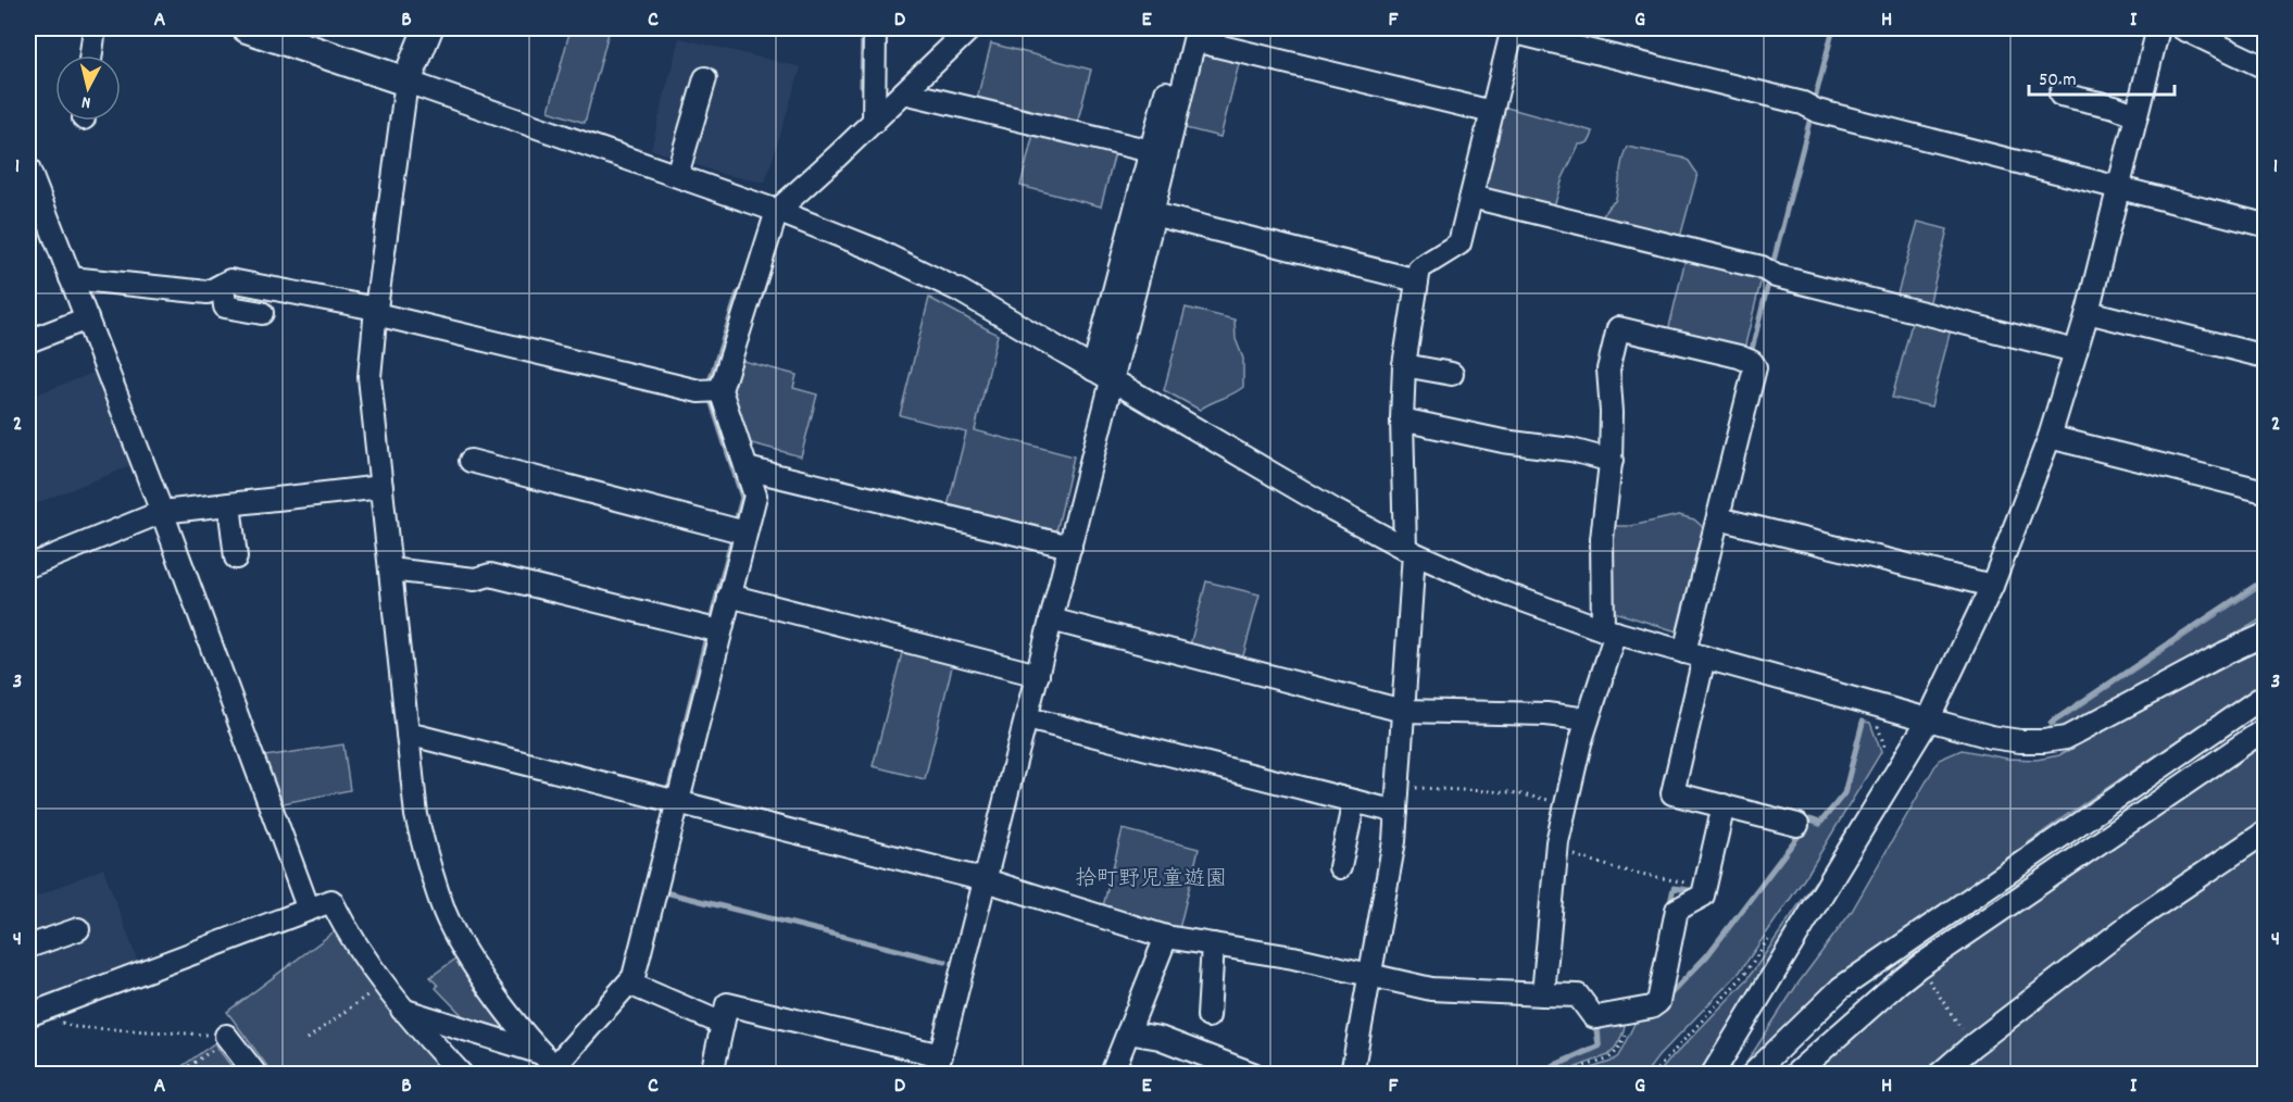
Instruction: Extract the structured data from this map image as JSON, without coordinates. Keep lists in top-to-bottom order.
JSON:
{
  "parks": ["拾町野児童遊園"],
  "scale_bar": "50 m",
  "north": "bottom",
  "grid": {
    "columns": [
      "A",
      "B",
      "C",
      "D",
      "E",
      "F",
      "G",
      "H",
      "I"
    ],
    "rows": [
      "1",
      "2",
      "3",
      "4"
    ]
  }
}
